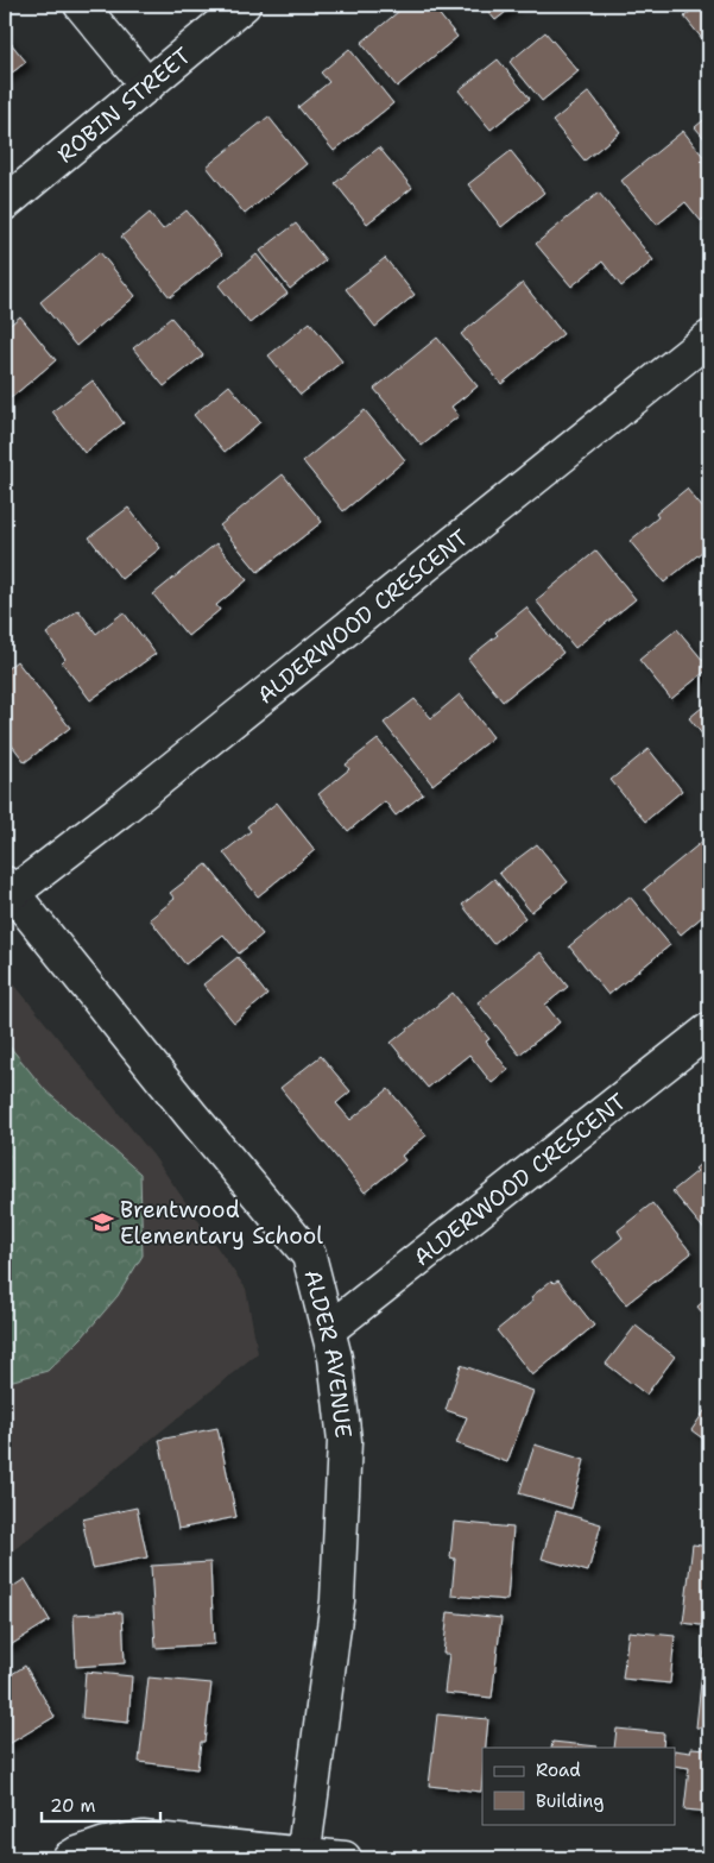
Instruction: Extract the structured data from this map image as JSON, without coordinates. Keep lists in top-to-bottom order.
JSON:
{
  "streets": {
    "street": ["ROBIN STREET", "ALDERWOOD CRESCENT", "ALDER AVENUE"]
  },
  "crossings": [
    ["ALDERWOOD CRESCENT", "ALDER AVENUE"]
  ],
  "places": {
    "school or university": ["Brentwood Elementary School"]
  },
  "legend": ["Road", "Building"],
  "scale_bar": "20 m"
}
